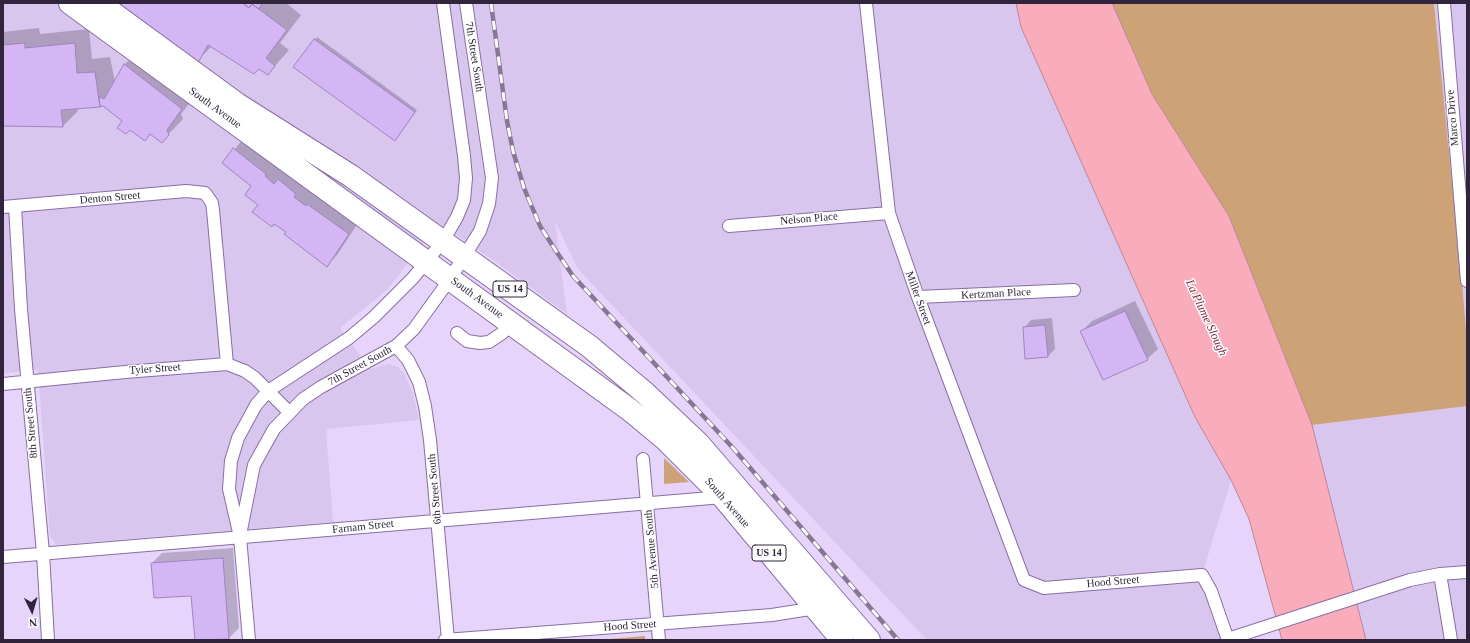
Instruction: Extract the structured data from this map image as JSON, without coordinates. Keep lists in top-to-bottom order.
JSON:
{
  "streets": {
    "highway": ["South Avenue", "US 14"],
    "street": [
      "7th Street South",
      "Marco Drive",
      "Denton Street",
      "Nelson Place",
      "Kertzman Place",
      "Miller Street",
      "Tyler Street",
      "8th Street South",
      "6th Street South",
      "Farnam Street",
      "5th Avenue South",
      "Hood Street"
    ]
  },
  "crossings": [
    ["7th Street South", "South Avenue"],
    ["7th Street South", "Tyler Street"],
    ["7th Street South", "6th Street South"],
    ["7th Street South", "Farnam Street"],
    ["South Avenue", "Farnam Street"],
    ["South Avenue", "Hood Street"],
    ["Denton Street", "Tyler Street"],
    ["Denton Street", "8th Street South"],
    ["Nelson Place", "Miller Street"],
    ["Kertzman Place", "Miller Street"],
    ["Miller Street", "Hood Street"],
    ["Tyler Street", "8th Street South"],
    ["8th Street South", "Farnam Street"],
    ["6th Street South", "Farnam Street"],
    ["6th Street South", "Hood Street"],
    ["Farnam Street", "5th Avenue South"],
    ["5th Avenue South", "Hood Street"]
  ],
  "water": ["La Plume Slough"],
  "north": "bottom"
}
